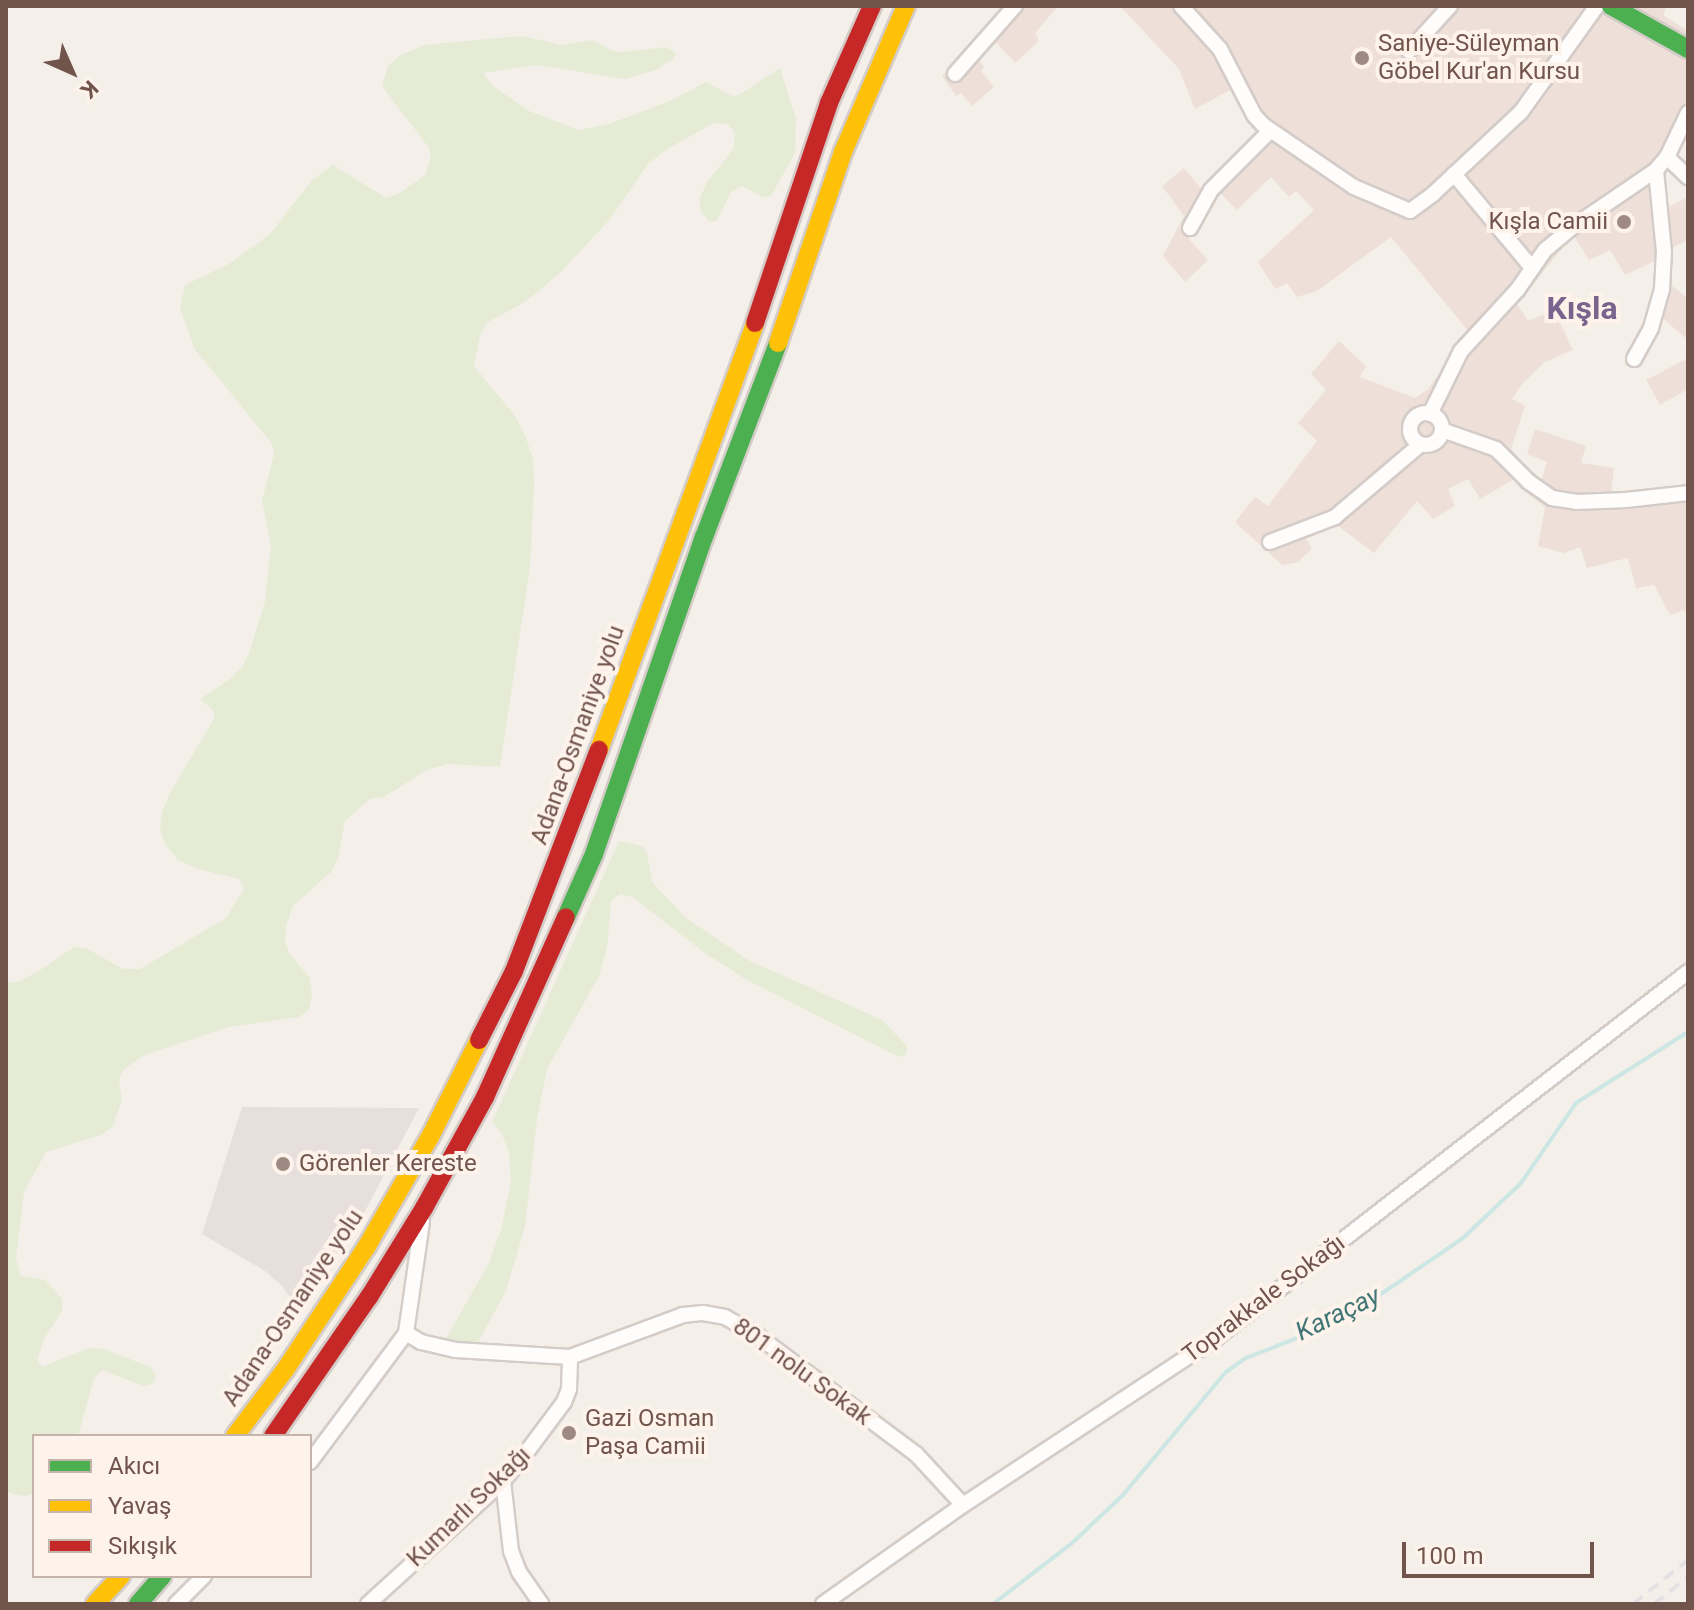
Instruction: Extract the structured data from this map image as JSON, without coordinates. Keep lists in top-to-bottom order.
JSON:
{
  "streets": {
    "main road": ["Adana-Osmaniye yolu"],
    "street": ["Toprakkale Sokağı", "801 nolu Sokak", "Kumarlı Sokağı"]
  },
  "crossings": [
    ["Toprakkale Sokağı", "801 nolu Sokak"],
    ["801 nolu Sokak", "Kumarlı Sokağı"]
  ],
  "districts": ["Kışla"],
  "water": ["Karaçay"],
  "places": [
    "Saniye-Süleyman Göbel Kur'an Kursu",
    "Kışla Camii",
    "Görenler Kereste",
    "Gazi Osman Paşa Camii"
  ],
  "legend": ["Akıcı", "Yavaş", "Sıkışık"],
  "scale_bar": "100 m",
  "north": "bottom right"
}
